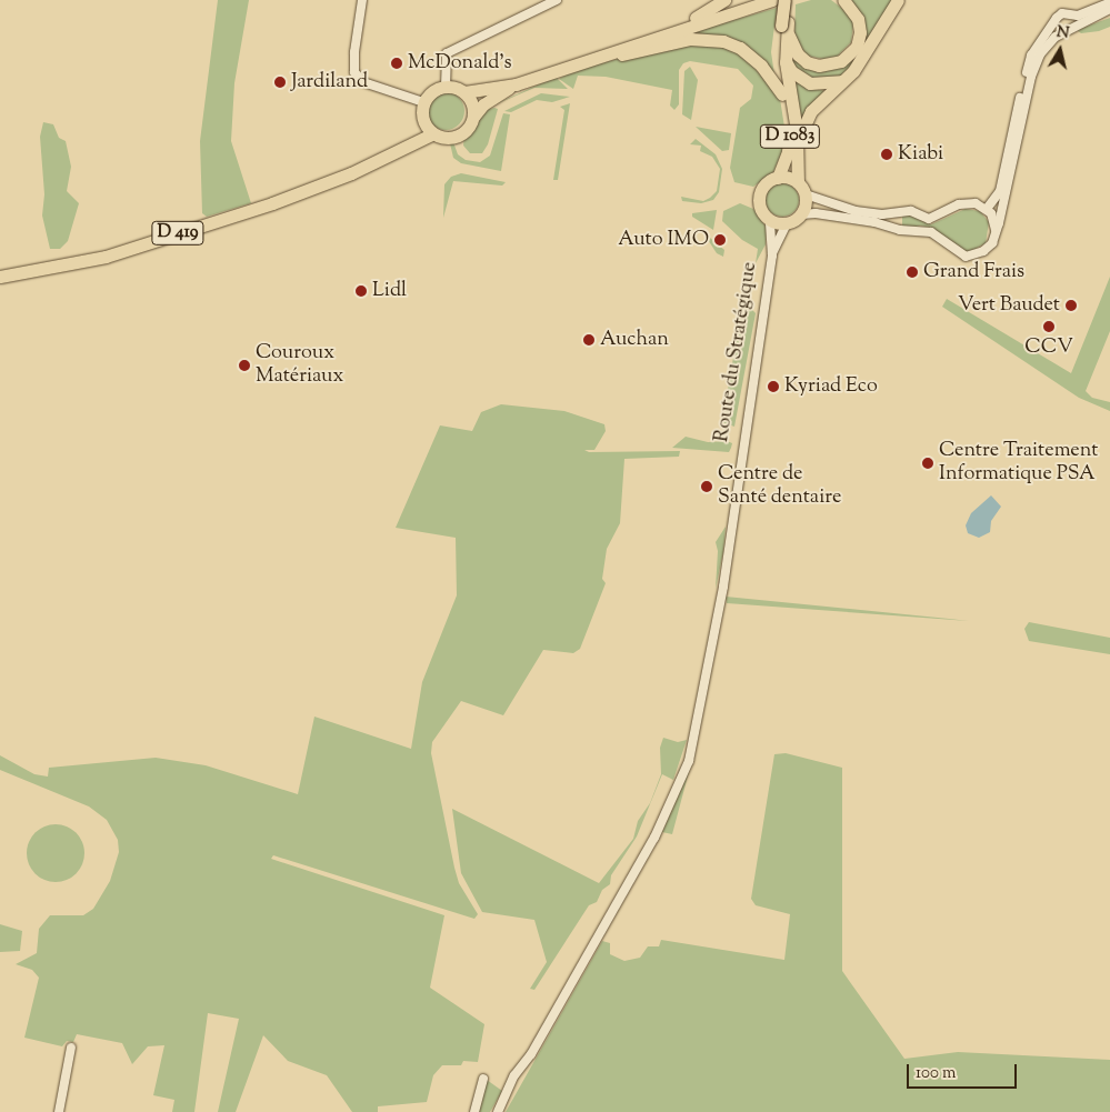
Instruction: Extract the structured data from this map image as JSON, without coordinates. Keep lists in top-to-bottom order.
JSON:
{
  "streets": {
    "main road": ["D 1083", "D 419"],
    "street": ["Route du Stratégique"]
  },
  "crossings": [
    ["D 1083", "Route du Stratégique"]
  ],
  "places": [
    "McDonald's",
    "Jardiland",
    "Kiabi",
    "Auto IMO",
    "Grand Frais",
    "Lidl",
    "Vert Baudet",
    "CCV",
    "Auchan",
    "Couroux Matériaux",
    "Kyriad Eco",
    "Centre Traitement Informatique PSA",
    "Centre de Santé dentaire"
  ],
  "scale_bar": "100 m",
  "north": "top"
}
